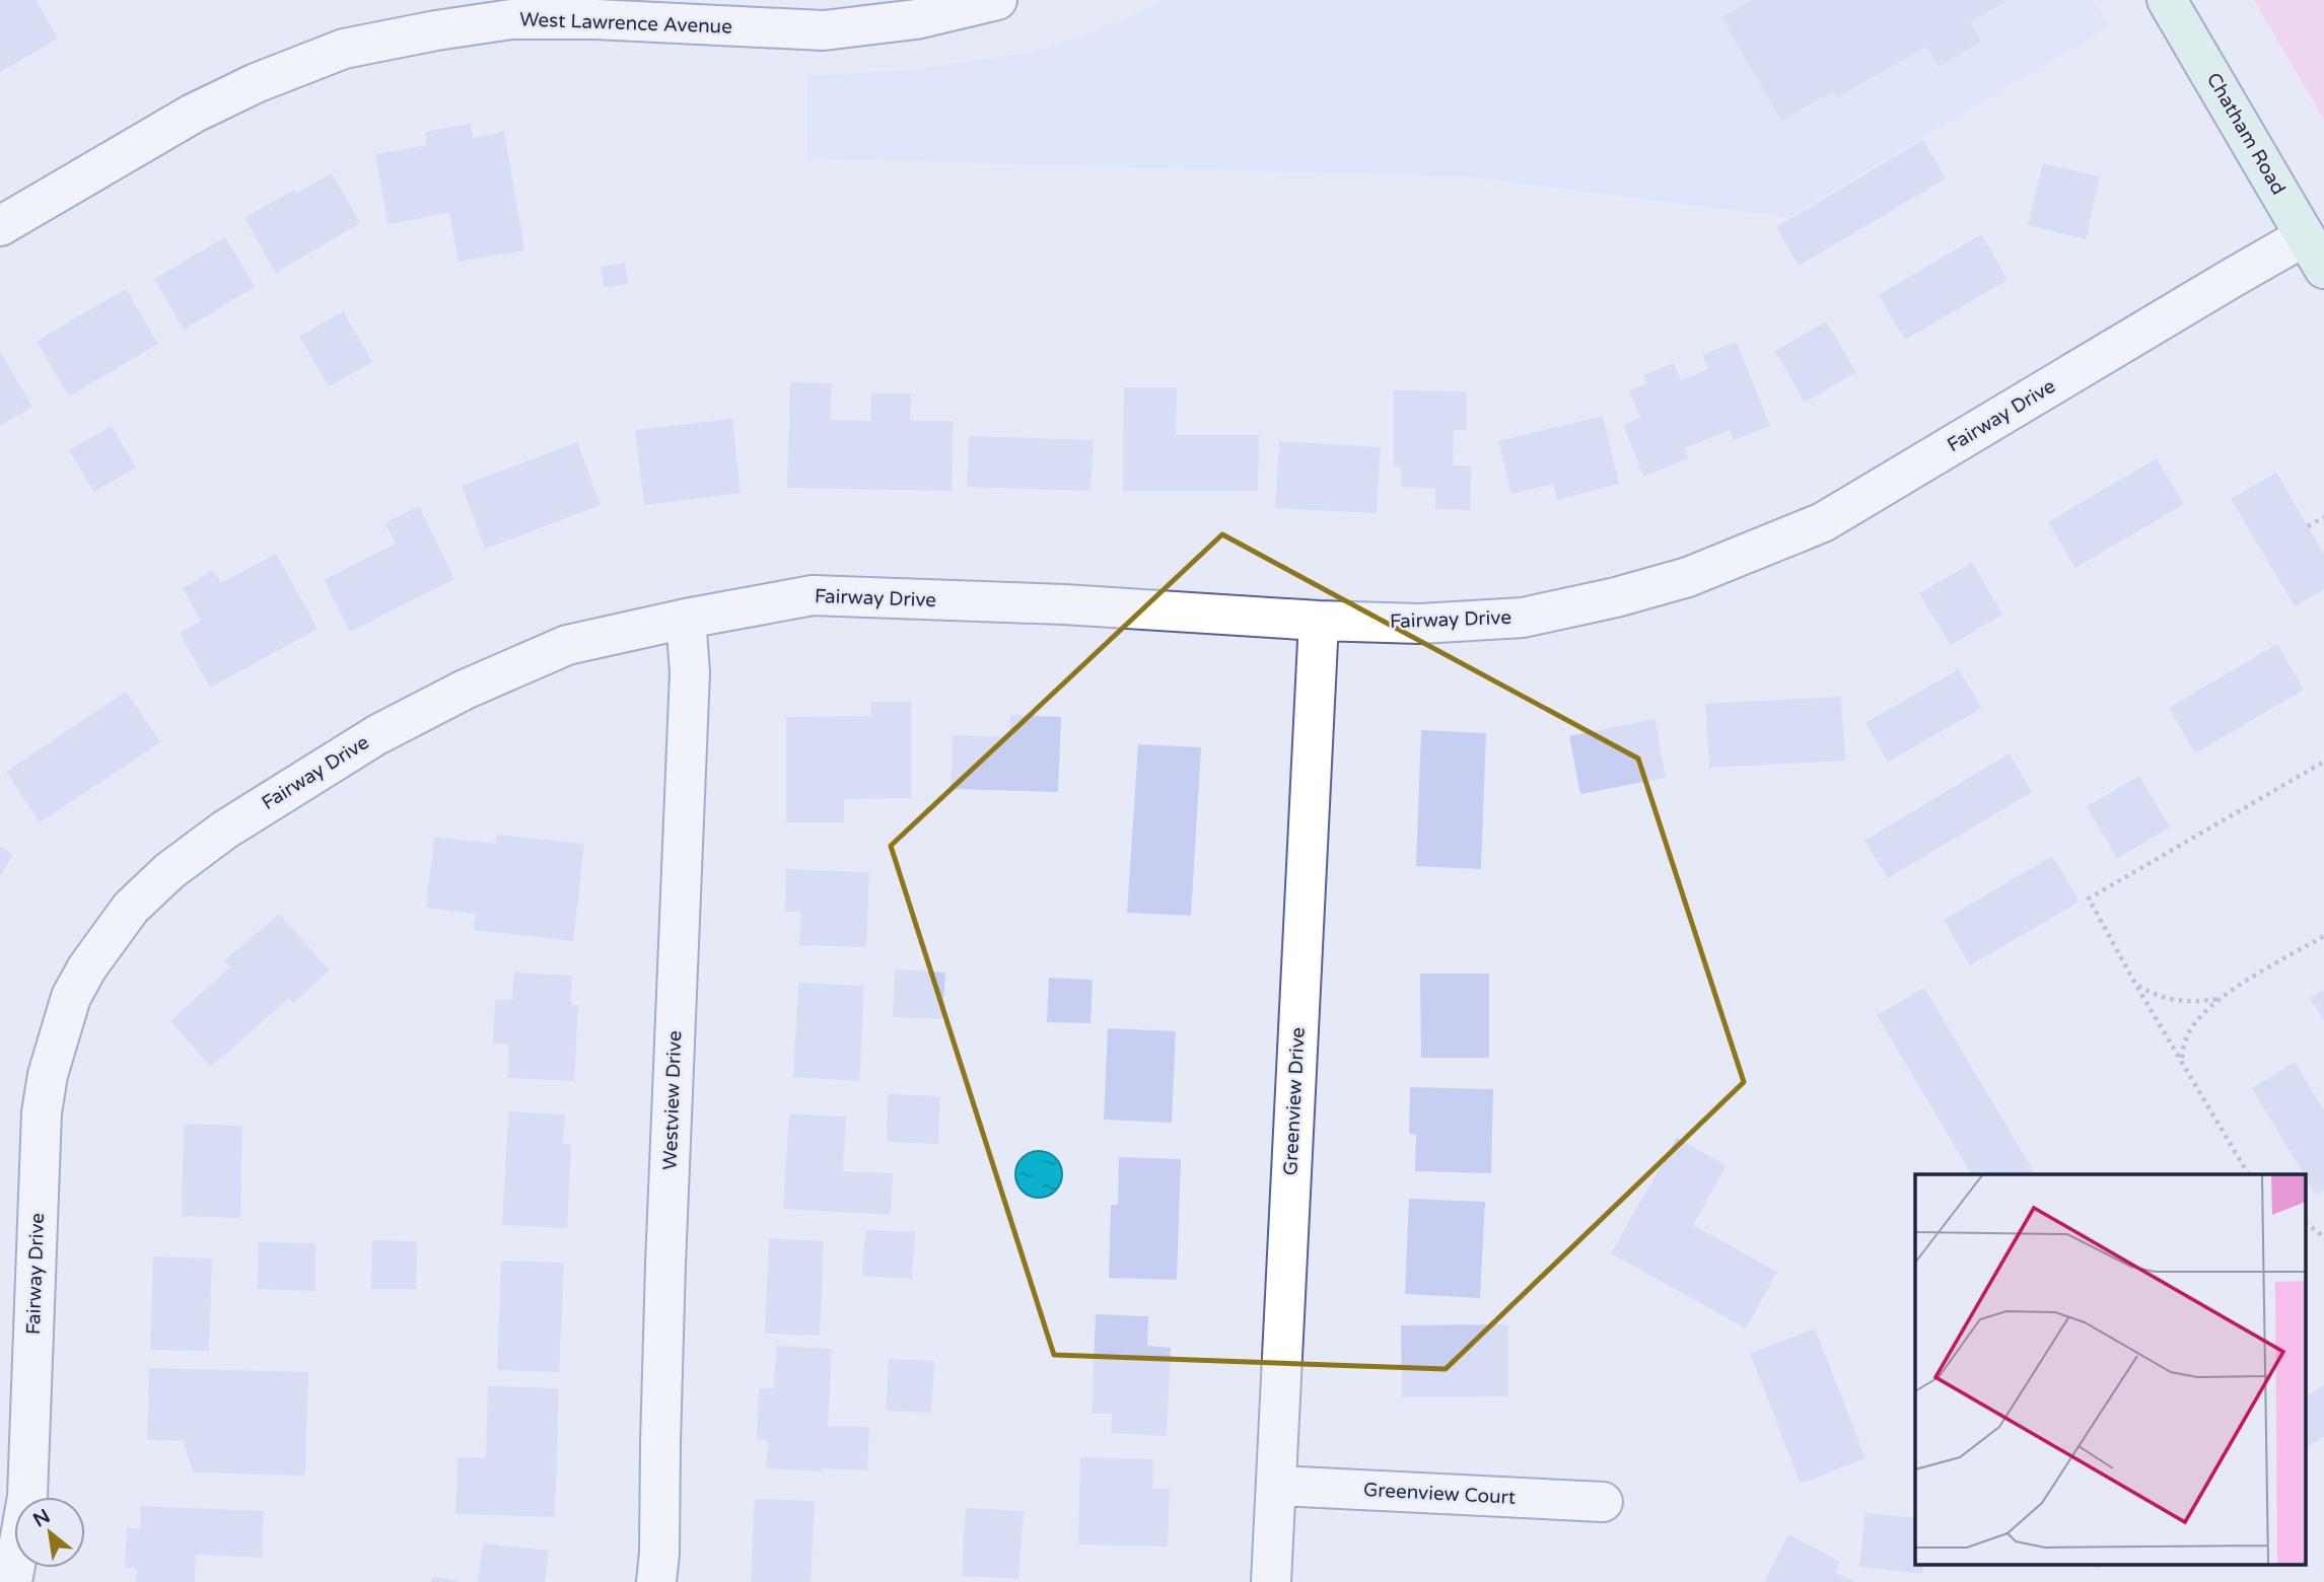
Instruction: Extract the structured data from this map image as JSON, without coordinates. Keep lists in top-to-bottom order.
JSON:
{
  "streets": {
    "main road": ["Chatham Road"],
    "street": [
      "West Lawrence Avenue",
      "Fairway Drive",
      "Westview Drive",
      "Greenview Drive",
      "Greenview Court"
    ]
  },
  "crossings": [
    ["Chatham Road", "Fairway Drive"],
    ["Fairway Drive", "Westview Drive"],
    ["Fairway Drive", "Greenview Drive"],
    ["Greenview Drive", "Greenview Court"]
  ],
  "north": "top left"
}
